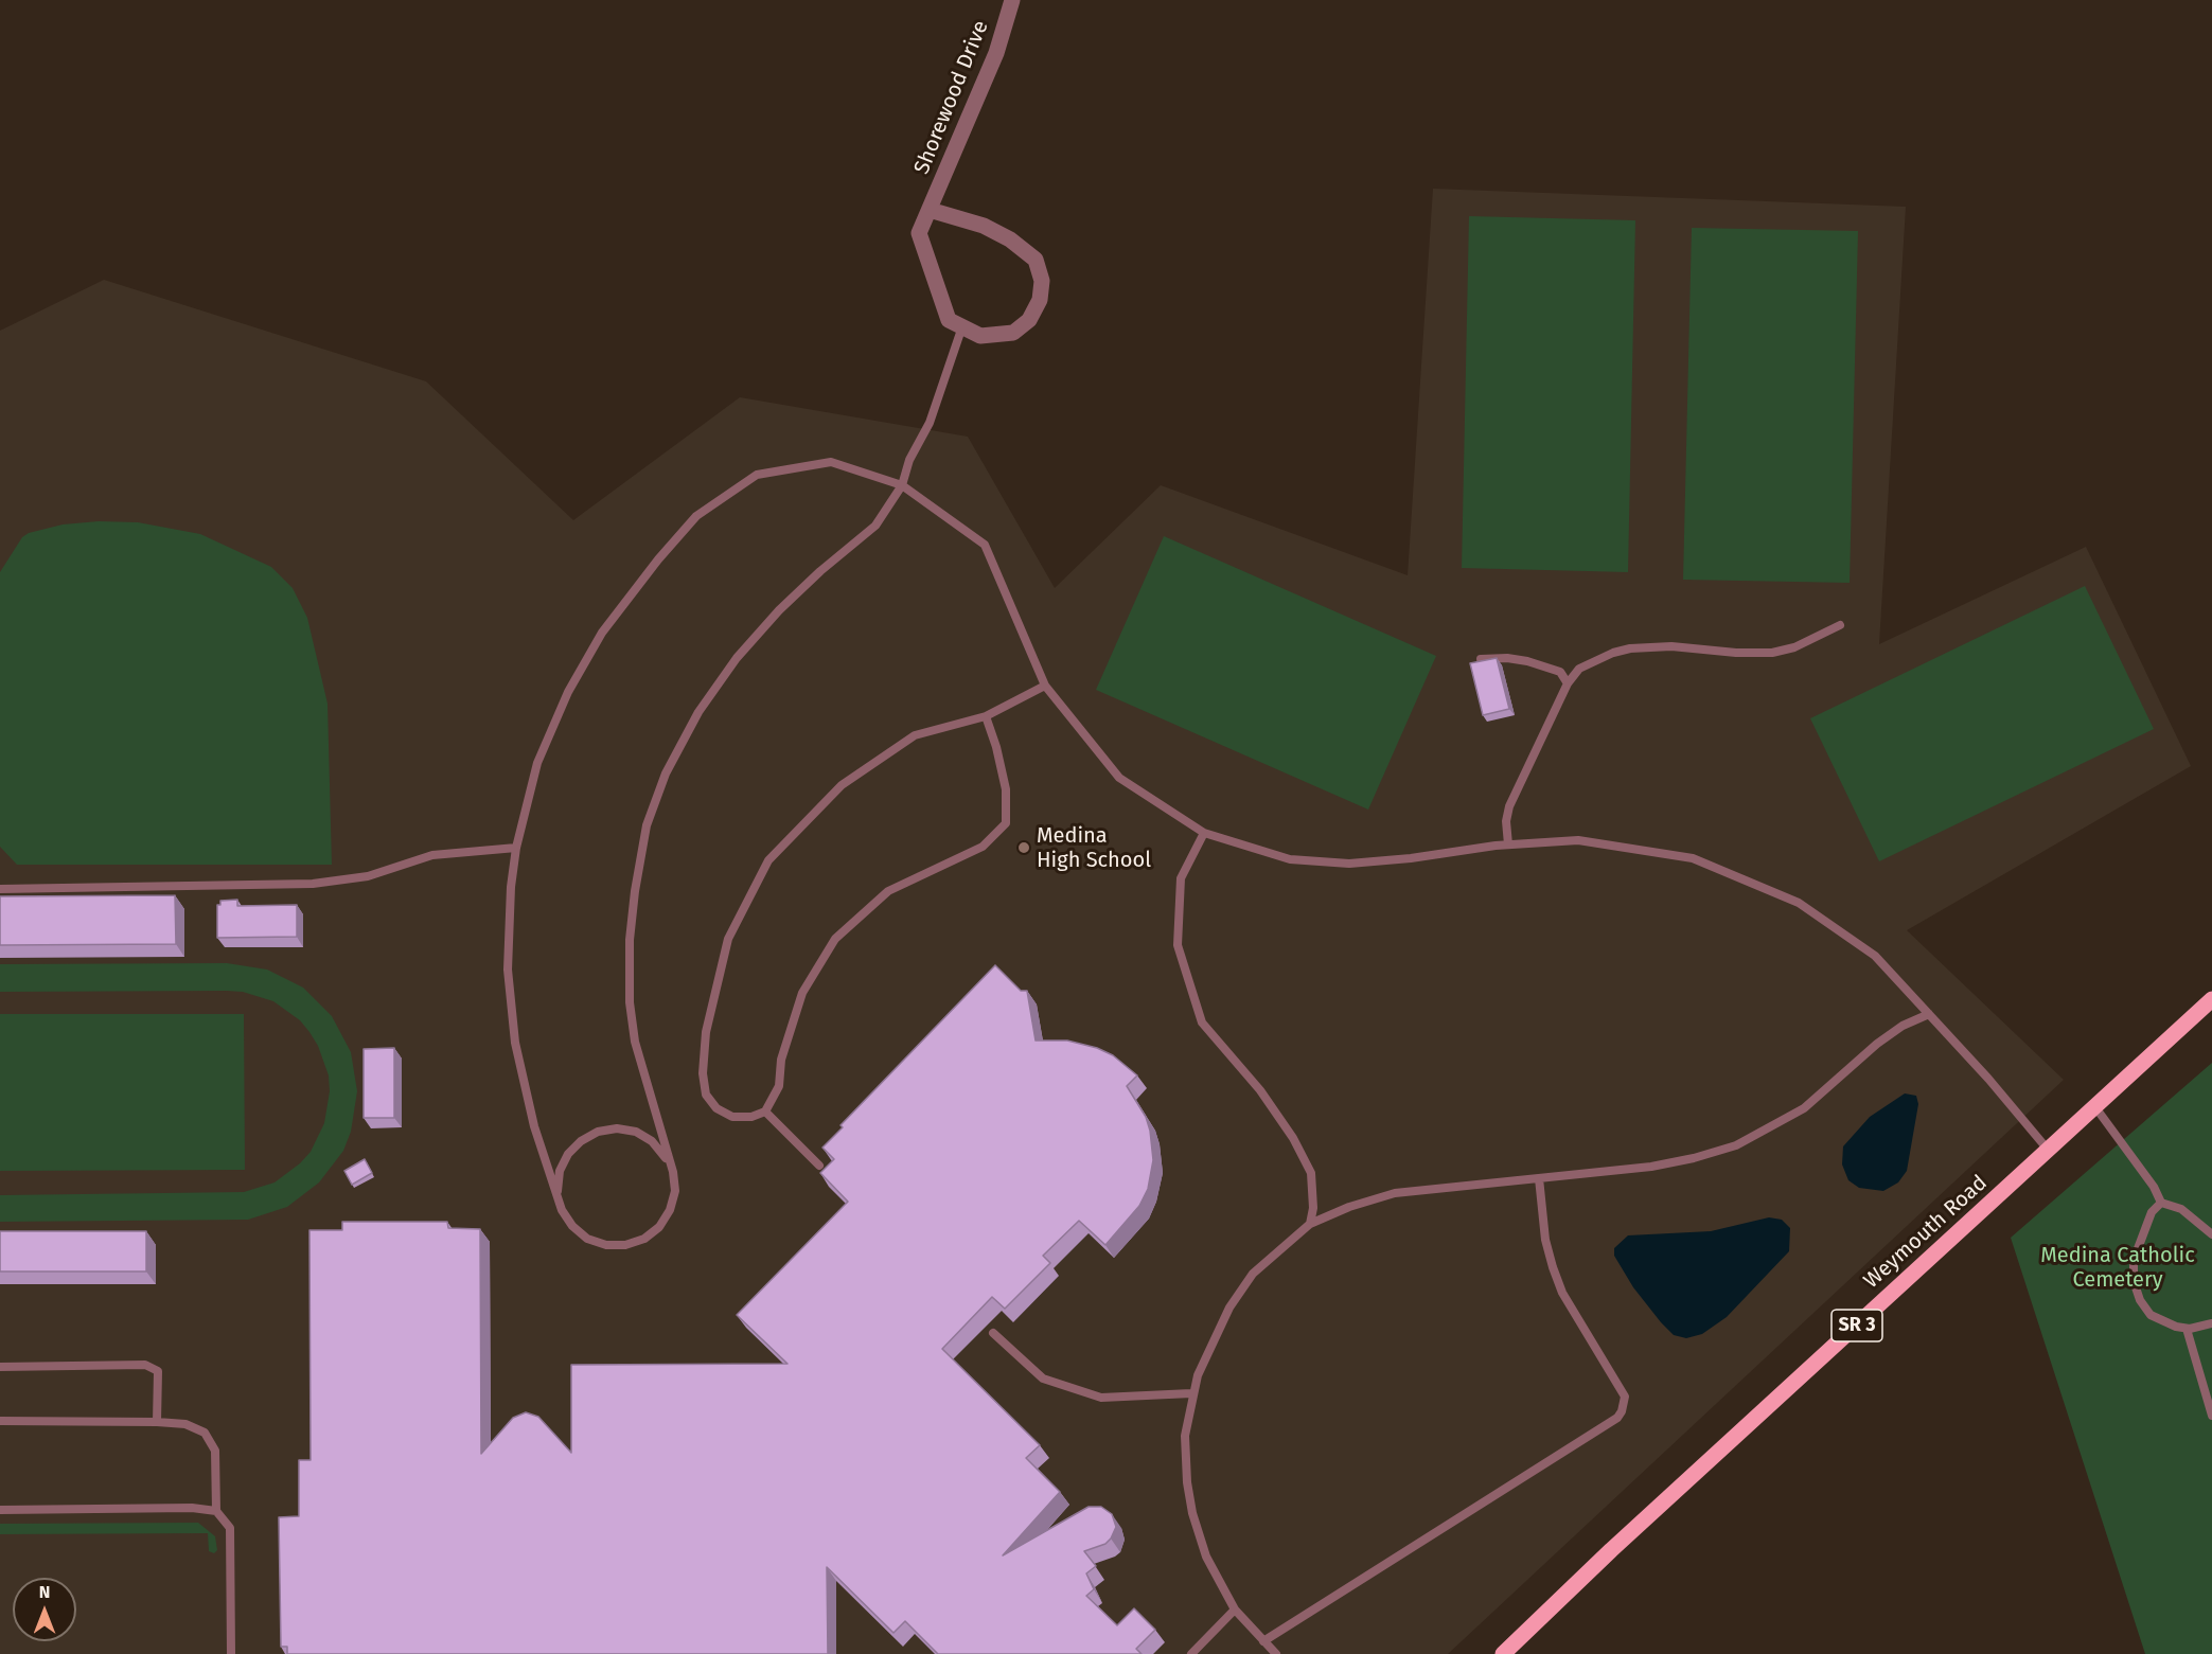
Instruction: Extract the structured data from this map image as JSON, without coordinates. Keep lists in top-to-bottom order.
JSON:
{
  "streets": {
    "main road": ["Weymouth Road", "SR 3"],
    "street": ["Shorewood Drive"]
  },
  "parks": ["Medina Catholic Cemetery"],
  "places": ["Medina High School"],
  "north": "top"
}
